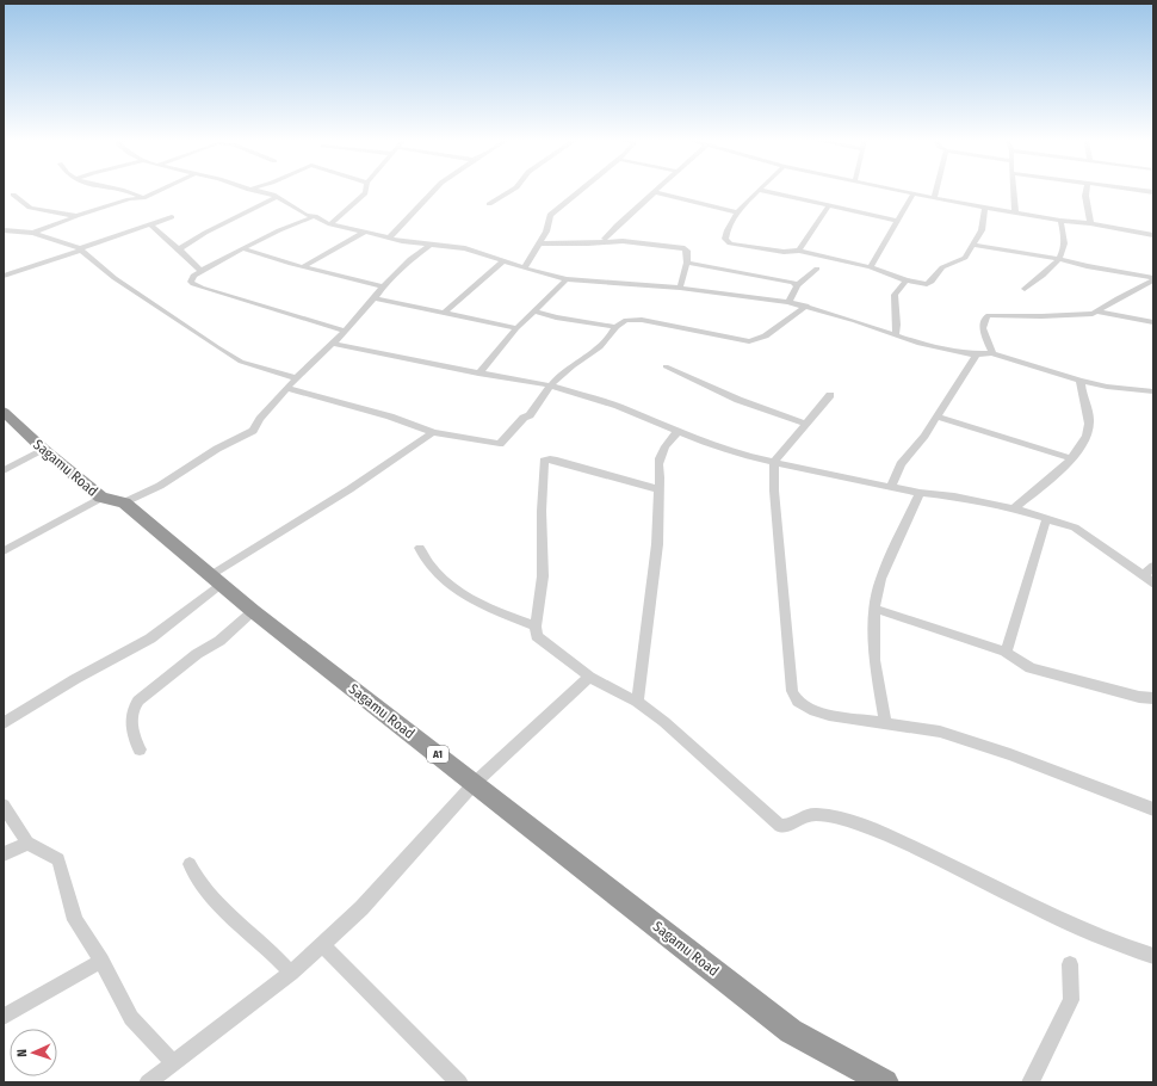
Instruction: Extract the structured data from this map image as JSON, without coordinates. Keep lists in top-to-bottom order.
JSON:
{
  "streets": {
    "highway": ["Sagamu Road", "A1"]
  },
  "north": "left"
}
